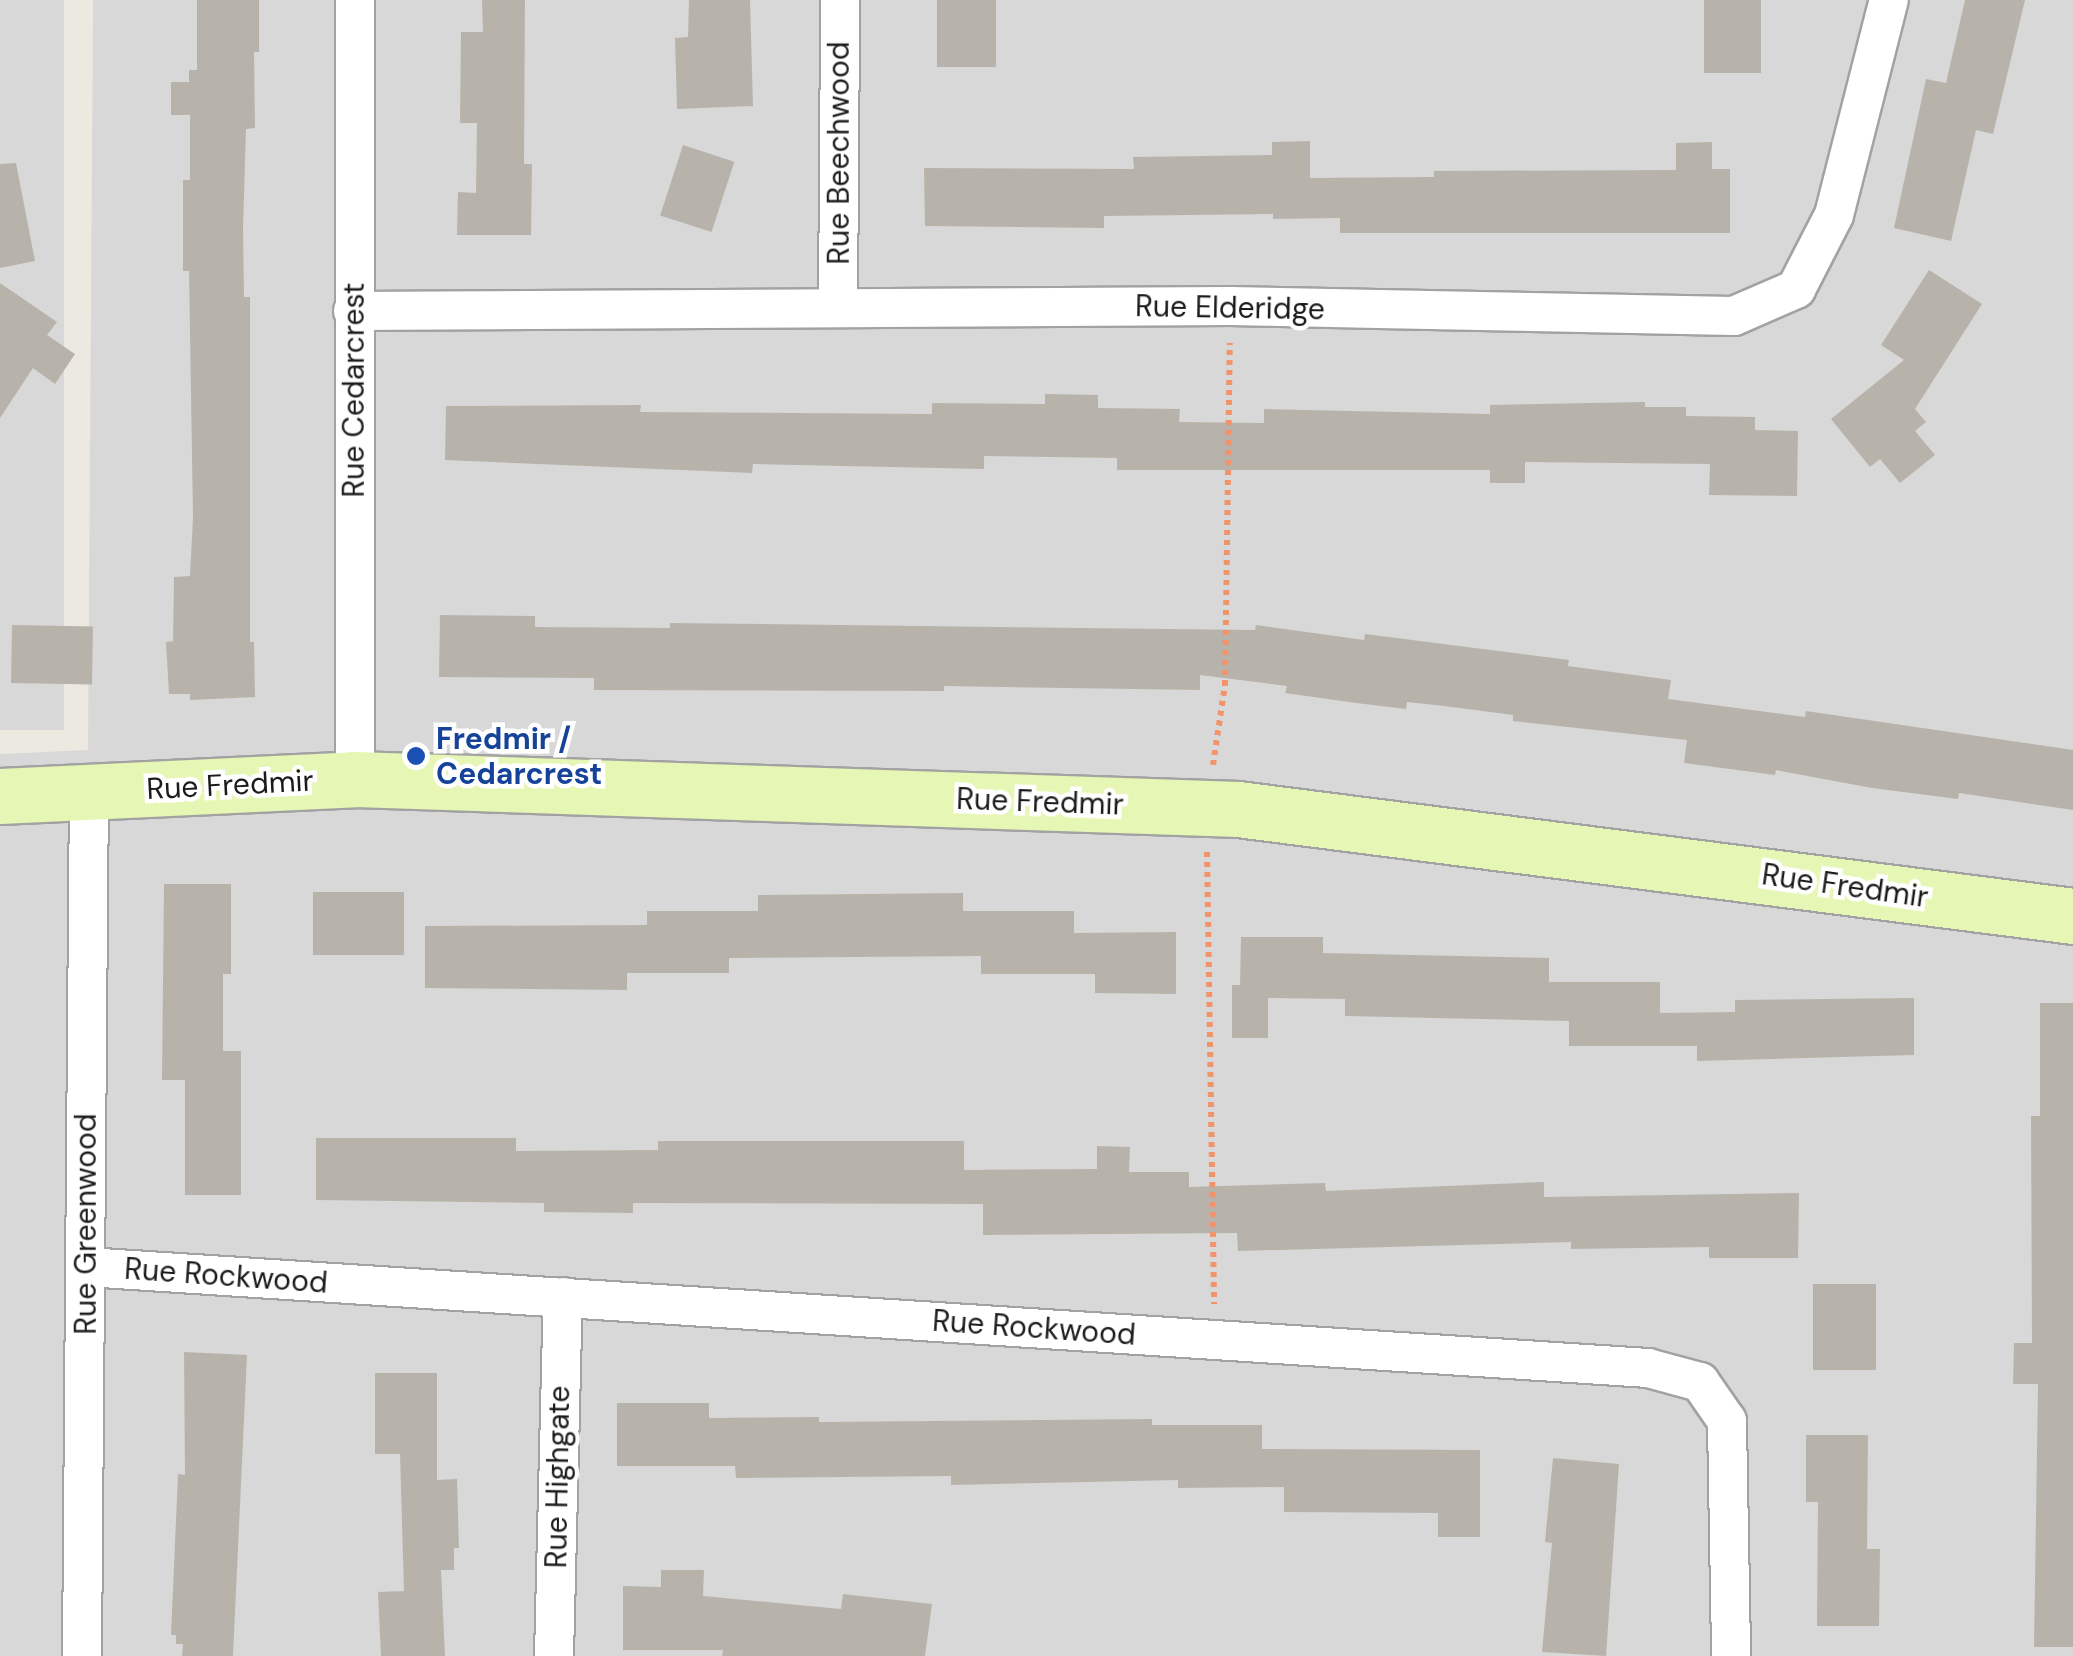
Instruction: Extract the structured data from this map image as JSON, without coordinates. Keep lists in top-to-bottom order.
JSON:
{
  "streets": {
    "street": [
      "Rue Beechwood",
      "Rue Elderidge",
      "Rue Cedarcrest",
      "Rue Fredmir",
      "Rue Greenwood",
      "Rue Rockwood",
      "Rue Highgate"
    ]
  },
  "crossings": [
    ["Rue Beechwood", "Rue Elderidge"],
    ["Rue Elderidge", "Rue Cedarcrest"],
    ["Rue Cedarcrest", "Rue Fredmir"],
    ["Rue Fredmir", "Rue Greenwood"],
    ["Rue Greenwood", "Rue Rockwood"],
    ["Rue Rockwood", "Rue Highgate"]
  ],
  "places": ["Fredmir / Cedarcrest"]
}
